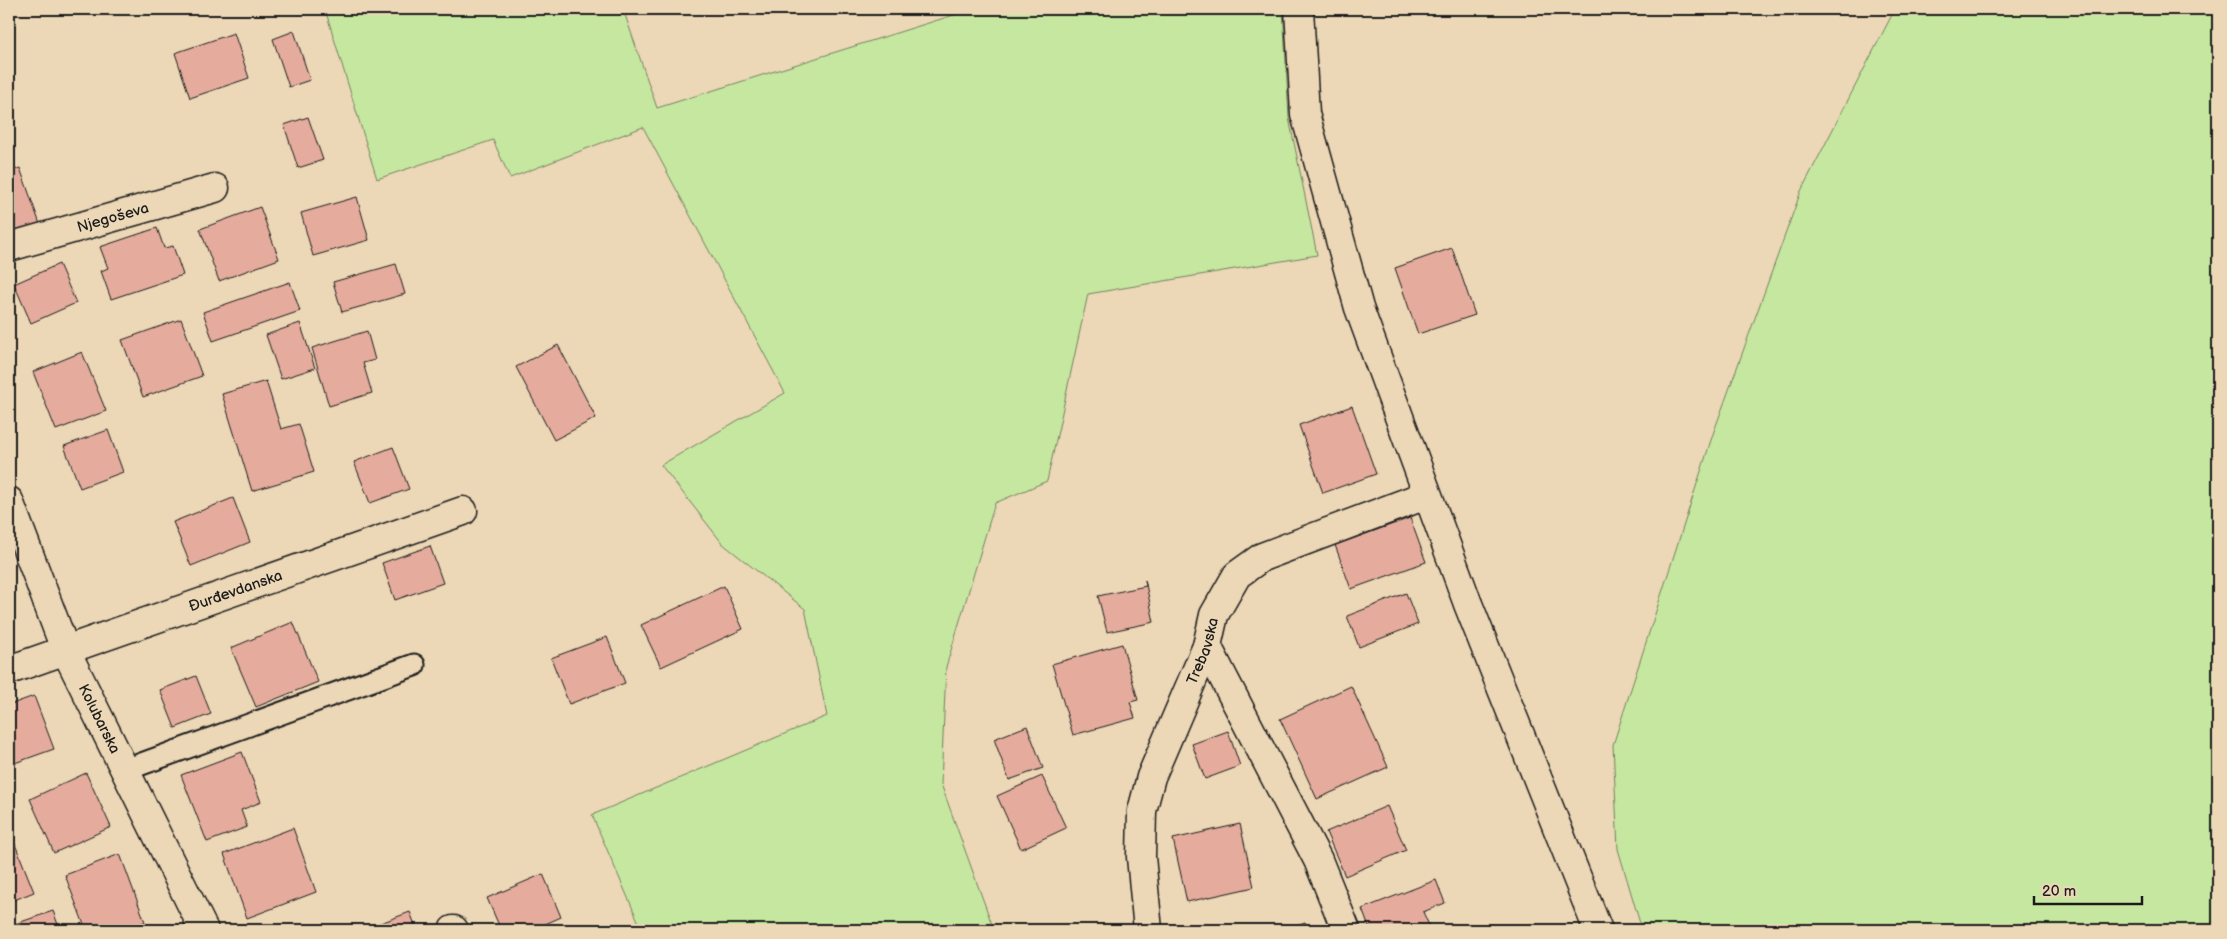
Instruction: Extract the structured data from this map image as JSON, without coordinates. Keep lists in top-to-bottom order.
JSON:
{
  "streets": {
    "street": [
      "Njegoševa",
      "Đurđevdanska",
      "Trebavska",
      "Kolubarska"
    ]
  },
  "crossings": [
    ["Đurđevdanska", "Kolubarska"]
  ],
  "scale_bar": "20 m"
}
